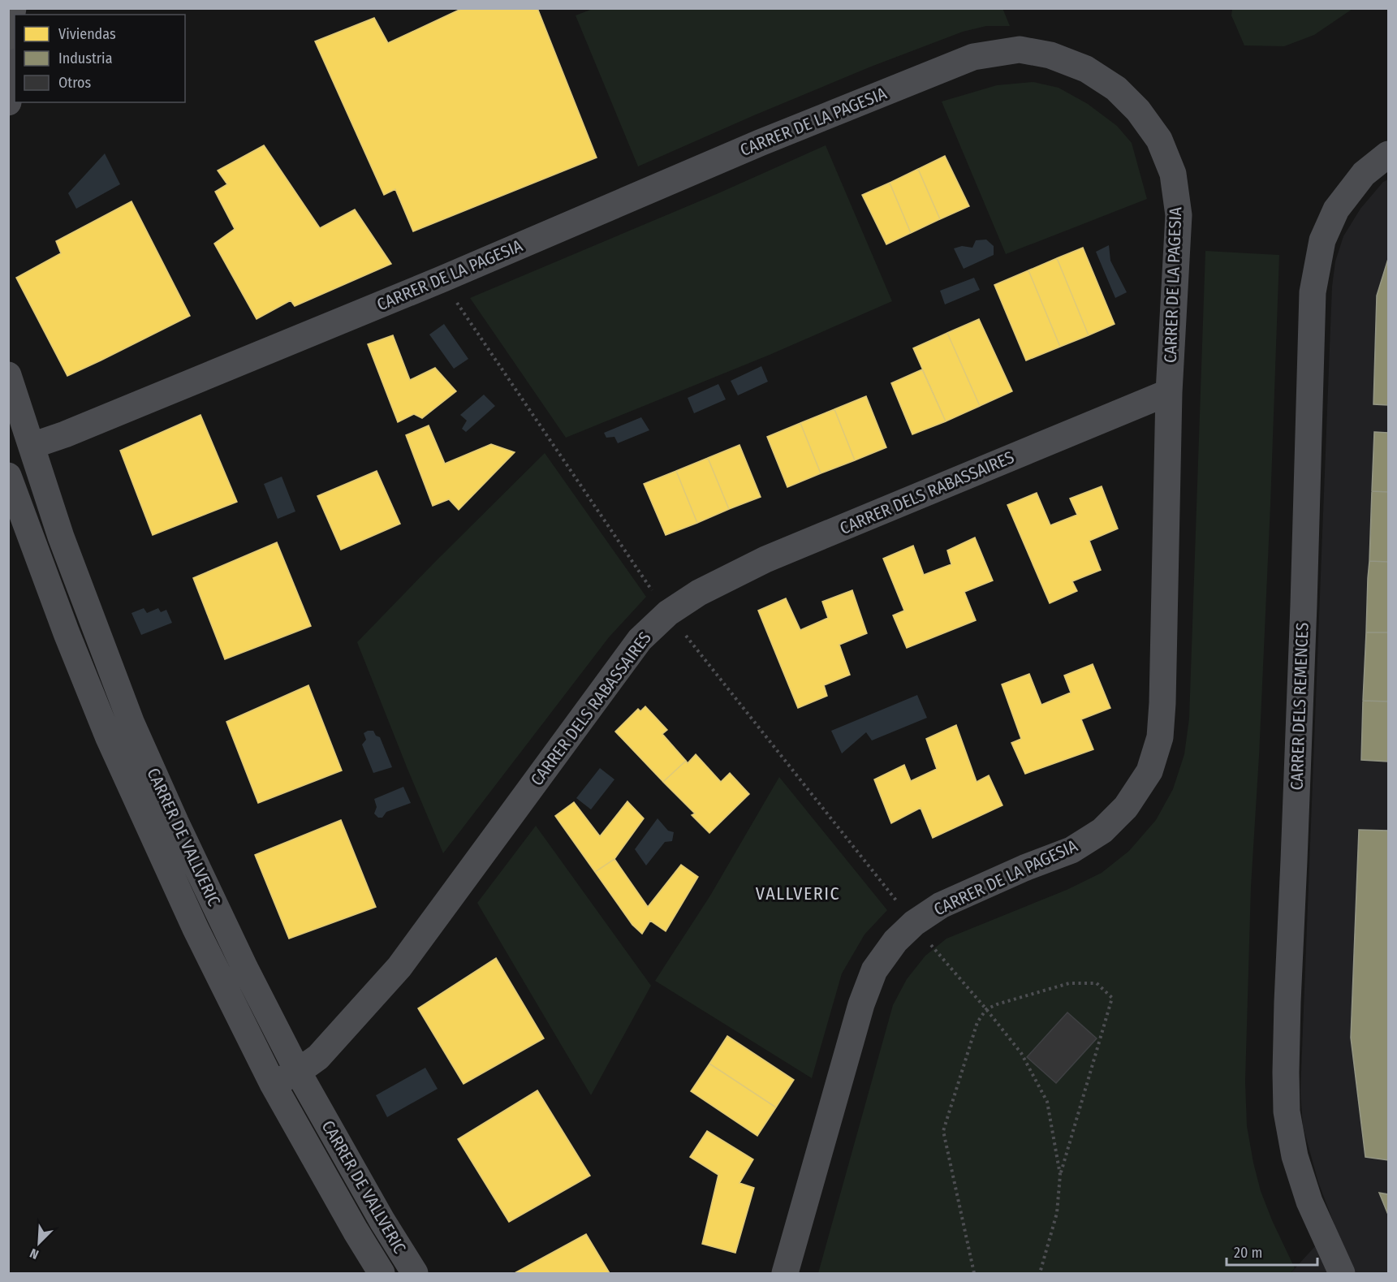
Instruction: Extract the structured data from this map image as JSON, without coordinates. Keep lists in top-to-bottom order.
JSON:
{
  "streets": {
    "street": [
      "CARRER DE LA PAGESIA",
      "CARRER DELS RABASSAIRES",
      "CARRER DELS REMENCES",
      "CARRER DE VALLVERIC"
    ]
  },
  "crossings": [
    ["CARRER DE LA PAGESIA", "CARRER DELS RABASSAIRES"],
    ["CARRER DE LA PAGESIA", "CARRER DE VALLVERIC"],
    ["CARRER DELS RABASSAIRES", "CARRER DE VALLVERIC"]
  ],
  "districts": ["VALLVERIC"],
  "legend": ["Viviendas", "Industria", "Otros"],
  "scale_bar": "20 m",
  "north": "bottom left"
}
